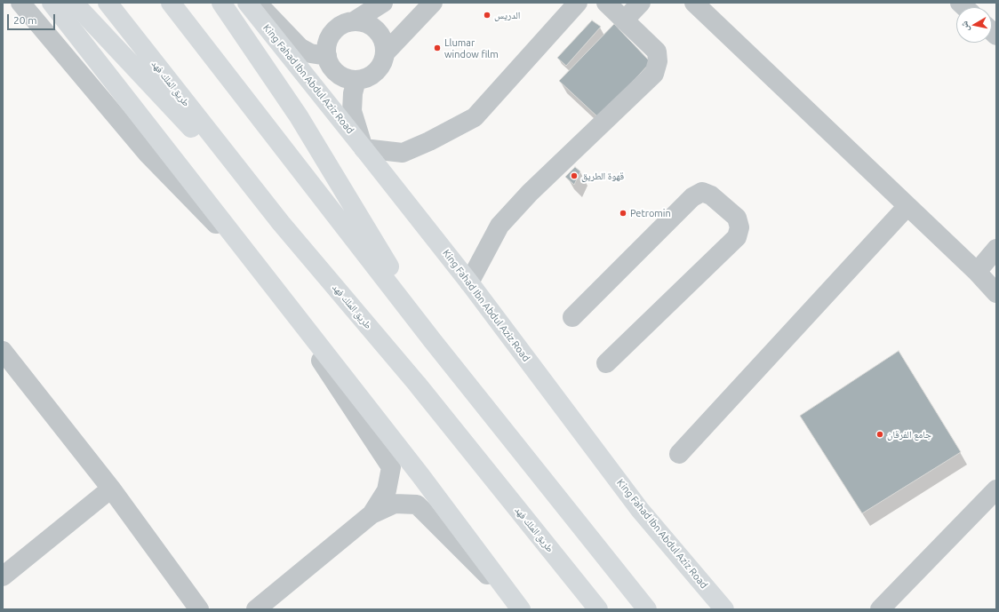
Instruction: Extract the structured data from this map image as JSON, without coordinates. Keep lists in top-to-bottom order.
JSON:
{
  "streets": {
    "main road": ["King Fahad Ibn Abdul Aziz Road", "طريق الملك فهد"]
  },
  "places": [
    "الدريس",
    "Llumar window film",
    "قهوة الطريق",
    "Petromin",
    "جامع الفرقان"
  ],
  "scale_bar": "20 m",
  "north": "left"
}
